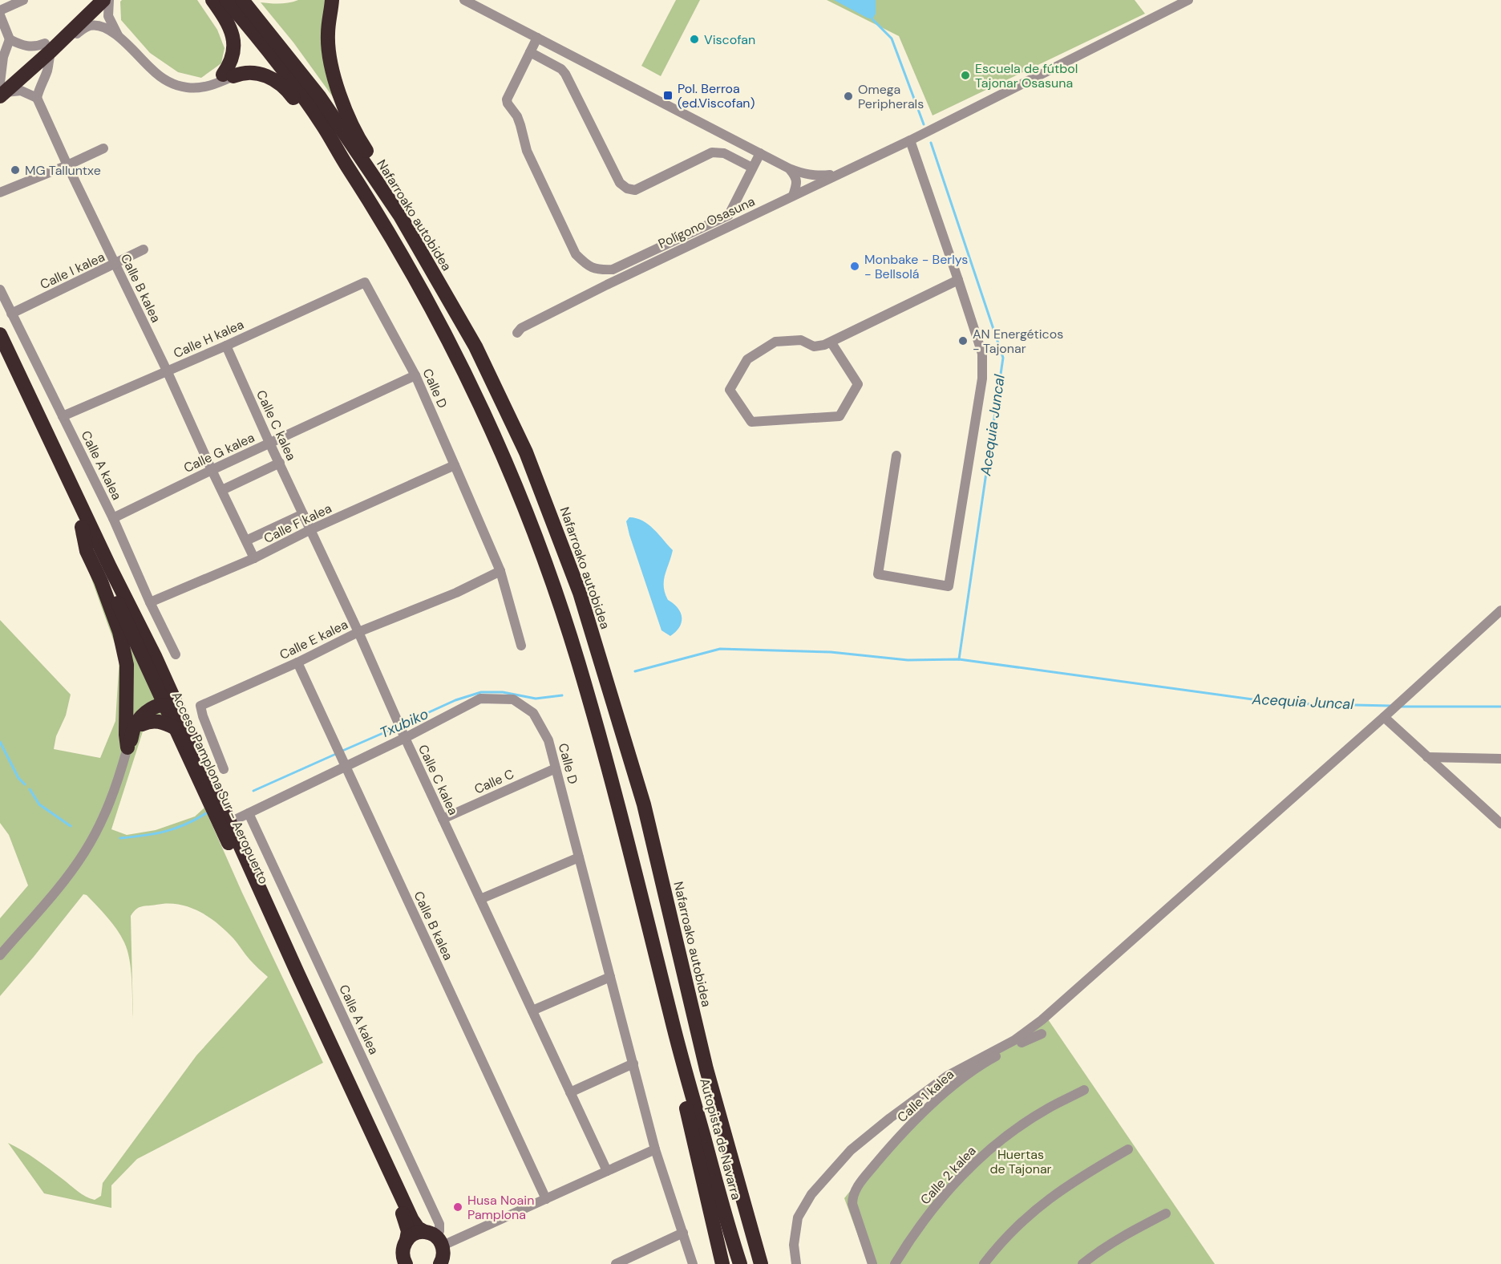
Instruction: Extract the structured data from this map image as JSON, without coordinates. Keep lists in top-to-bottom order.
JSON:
{
  "streets": {
    "highway": ["Nafarroako autobidea", "Acceso Pamplona Sur - Aeropuerto", "Autopista de Navarra"],
    "street": [
      "Polígono Osasuna",
      "Calle I kalea",
      "Calle B kalea",
      "Calle H kalea",
      "Calle D",
      "Calle C kalea",
      "Calle G kalea",
      "Calle A kalea",
      "Calle F kalea",
      "Calle E kalea",
      "Calle C",
      "Calle 1 kalea",
      "Calle 2 kalea"
    ]
  },
  "crossings": [
    ["Nafarroako autobidea", "Autopista de Navarra"],
    ["Calle I kalea", "Calle B kalea"],
    ["Calle I kalea", "Calle A kalea"],
    ["Calle B kalea", "Calle H kalea"],
    ["Calle B kalea", "Calle D"],
    ["Calle B kalea", "Calle G kalea"],
    ["Calle B kalea", "Calle F kalea"],
    ["Calle B kalea", "Calle E kalea"],
    ["Calle H kalea", "Calle D"],
    ["Calle H kalea", "Calle C kalea"],
    ["Calle H kalea", "Calle A kalea"],
    ["Calle D", "Calle C kalea"],
    ["Calle D", "Calle G kalea"],
    ["Calle D", "Calle A kalea"],
    ["Calle D", "Calle F kalea"],
    ["Calle D", "Calle E kalea"],
    ["Calle D", "Calle C"],
    ["Calle D", "Acceso Pamplona Sur - Aeropuerto"],
    ["Calle C kalea", "Calle G kalea"],
    ["Calle C kalea", "Calle F kalea"],
    ["Calle C kalea", "Calle E kalea"],
    ["Calle C kalea", "Calle C"],
    ["Calle G kalea", "Calle A kalea"],
    ["Calle A kalea", "Calle F kalea"],
    ["Calle A kalea", "Acceso Pamplona Sur - Aeropuerto"]
  ],
  "water": ["Acequia Juncal", "Txubiko"],
  "parks": ["Huertas de Tajonar"],
  "places": {
    "other": [
      "Viscofan",
      "Escuela de fútbol Tajonar Osasuna",
      "Omega Peripherals",
      "MG Talluntxe",
      "Monbake - Berlys - Bellsolá",
      "AN Energéticos - Tajonar",
      "Husa Noain Pamplona"
    ],
    "transit": ["Pol. Berroa (ed.Viscofan)"]
  }
}
